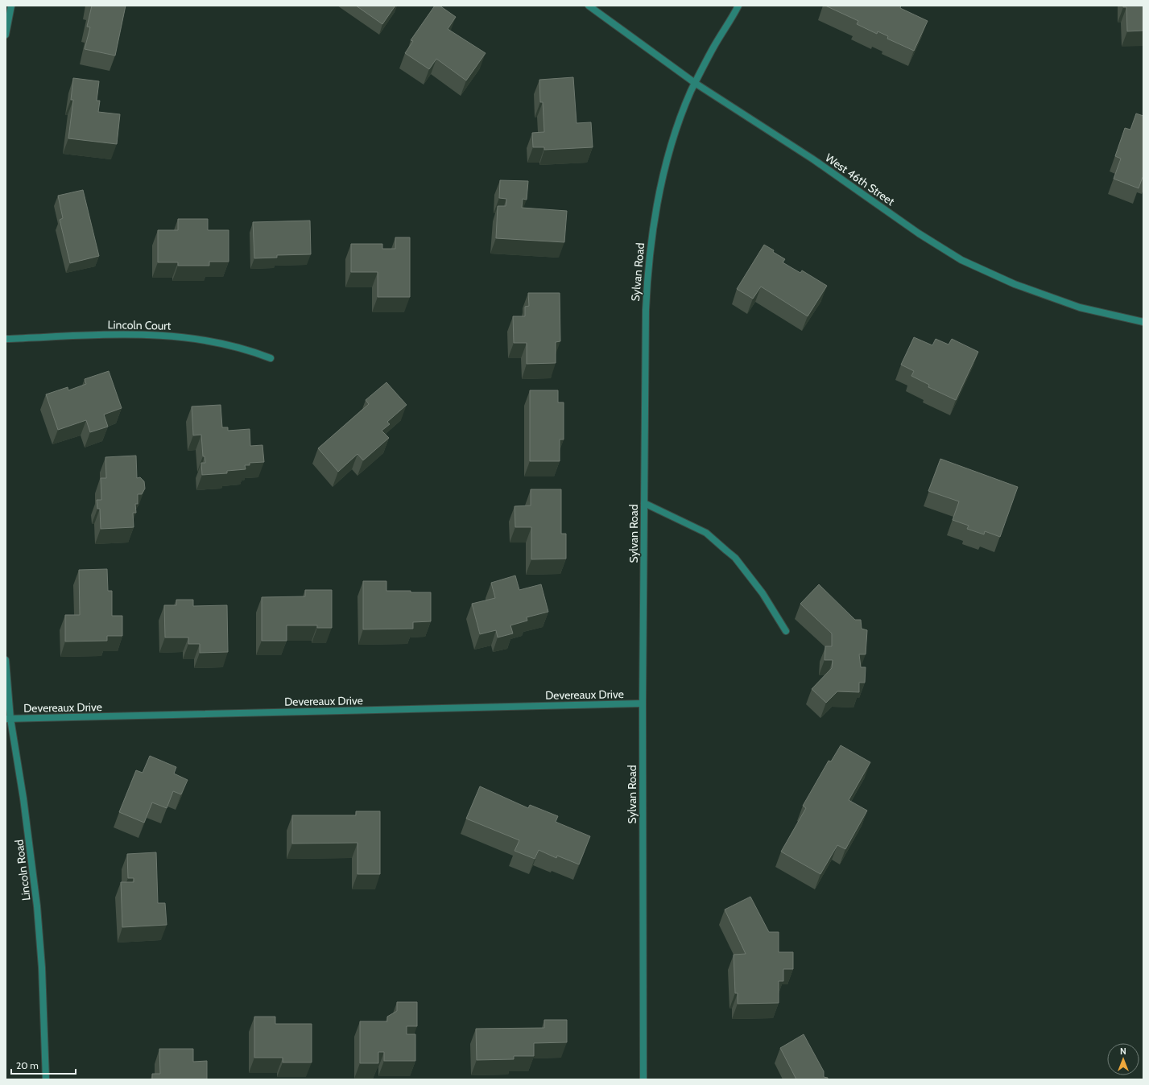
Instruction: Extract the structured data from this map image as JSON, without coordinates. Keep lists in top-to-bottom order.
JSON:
{
  "streets": {
    "street": [
      "West 46th Street",
      "Sylvan Road",
      "Lincoln Court",
      "Devereaux Drive",
      "Lincoln Road"
    ]
  },
  "crossings": [
    ["West 46th Street", "Sylvan Road"],
    ["Sylvan Road", "Devereaux Drive"],
    ["Devereaux Drive", "Lincoln Road"]
  ],
  "scale_bar": "20 m",
  "north": "top"
}
